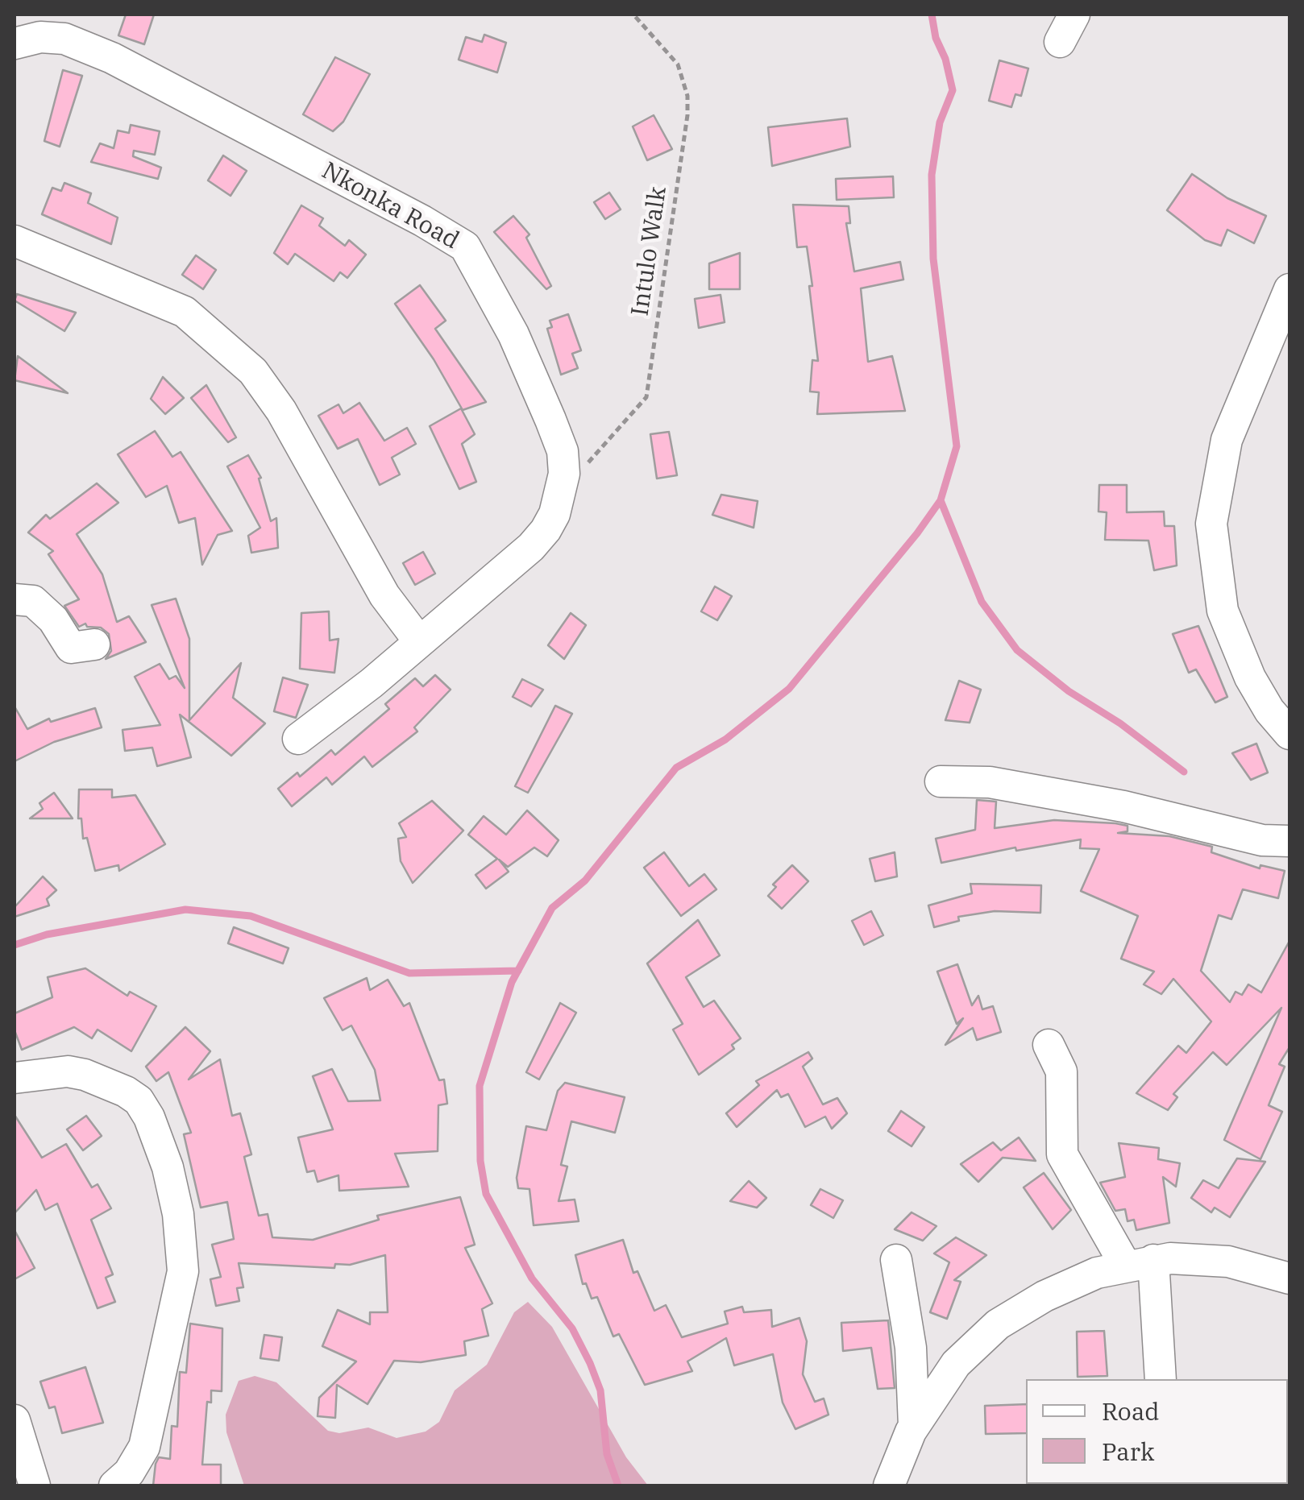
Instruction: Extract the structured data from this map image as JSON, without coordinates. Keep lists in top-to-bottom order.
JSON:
{
  "streets": {
    "street": ["Nkonka Road"],
    "path": ["Intulo Walk"]
  },
  "crossings": [
    ["Nkonka Road", "Intulo Walk"]
  ],
  "legend": ["Road", "Park"]
}
